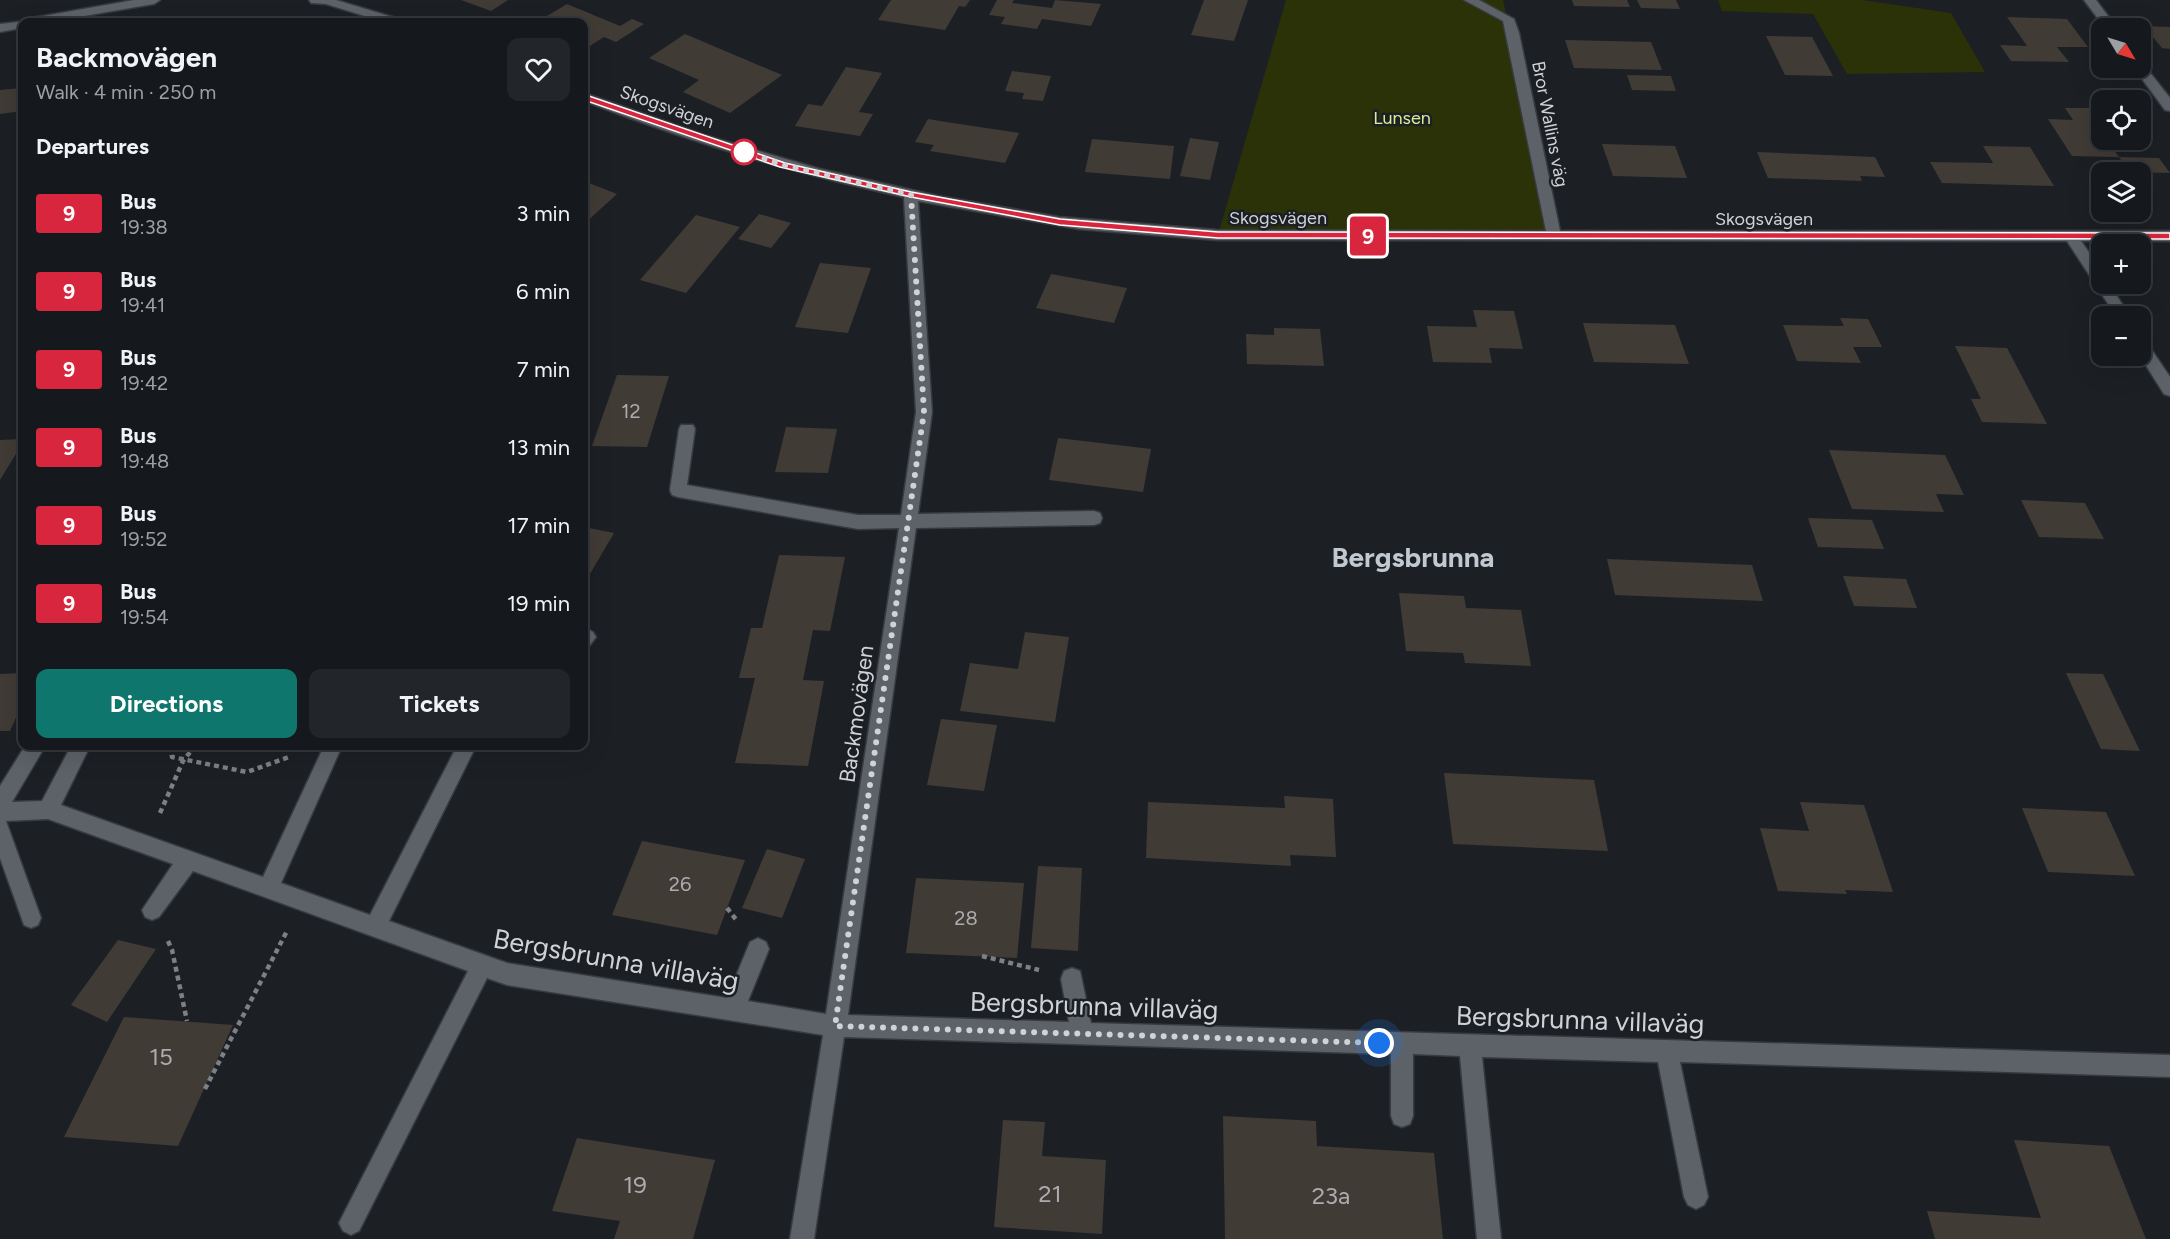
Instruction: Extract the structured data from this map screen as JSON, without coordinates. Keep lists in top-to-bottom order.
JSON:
{
  "streets": {
    "street": [
      "Skogsvägen",
      "Bror Wallins väg",
      "Backmovägen",
      "Bergsbrunna villaväg"
    ]
  },
  "crossings": [
    ["Skogsvägen", "Bror Wallins väg"],
    ["Skogsvägen", "Backmovägen"],
    ["Backmovägen", "Bergsbrunna villaväg"]
  ],
  "districts": ["Bergsbrunna"],
  "parks": ["Lunsen"],
  "lines": ["bus line 9"],
  "house_numbers": [
    "12",
    "26",
    "28",
    "15",
    "19",
    "21",
    "23a"
  ],
  "north": "bottom right",
  "page": {
    "on_map": "9",
    "map_buttons": ["+", "−"],
    "heading": [
      ["Backmovägen", "Walk · 4 min · 250 m"],
      "Departures"
    ],
    "list": [
      {
        "mark": "9",
        "name": "Bus",
        "note": "19:38",
        "value": "3 min"
      },
      {
        "mark": "9",
        "name": "Bus",
        "note": "19:41",
        "value": "6 min"
      },
      {
        "mark": "9",
        "name": "Bus",
        "note": "19:42",
        "value": "7 min"
      },
      {
        "mark": "9",
        "name": "Bus",
        "note": "19:48",
        "value": "13 min"
      },
      {
        "mark": "9",
        "name": "Bus",
        "note": "19:52",
        "value": "17 min"
      },
      {
        "mark": "9",
        "name": "Bus",
        "note": "19:54",
        "value": "19 min"
      }
    ],
    "buttons": ["Directions", "Tickets"]
  }
}
